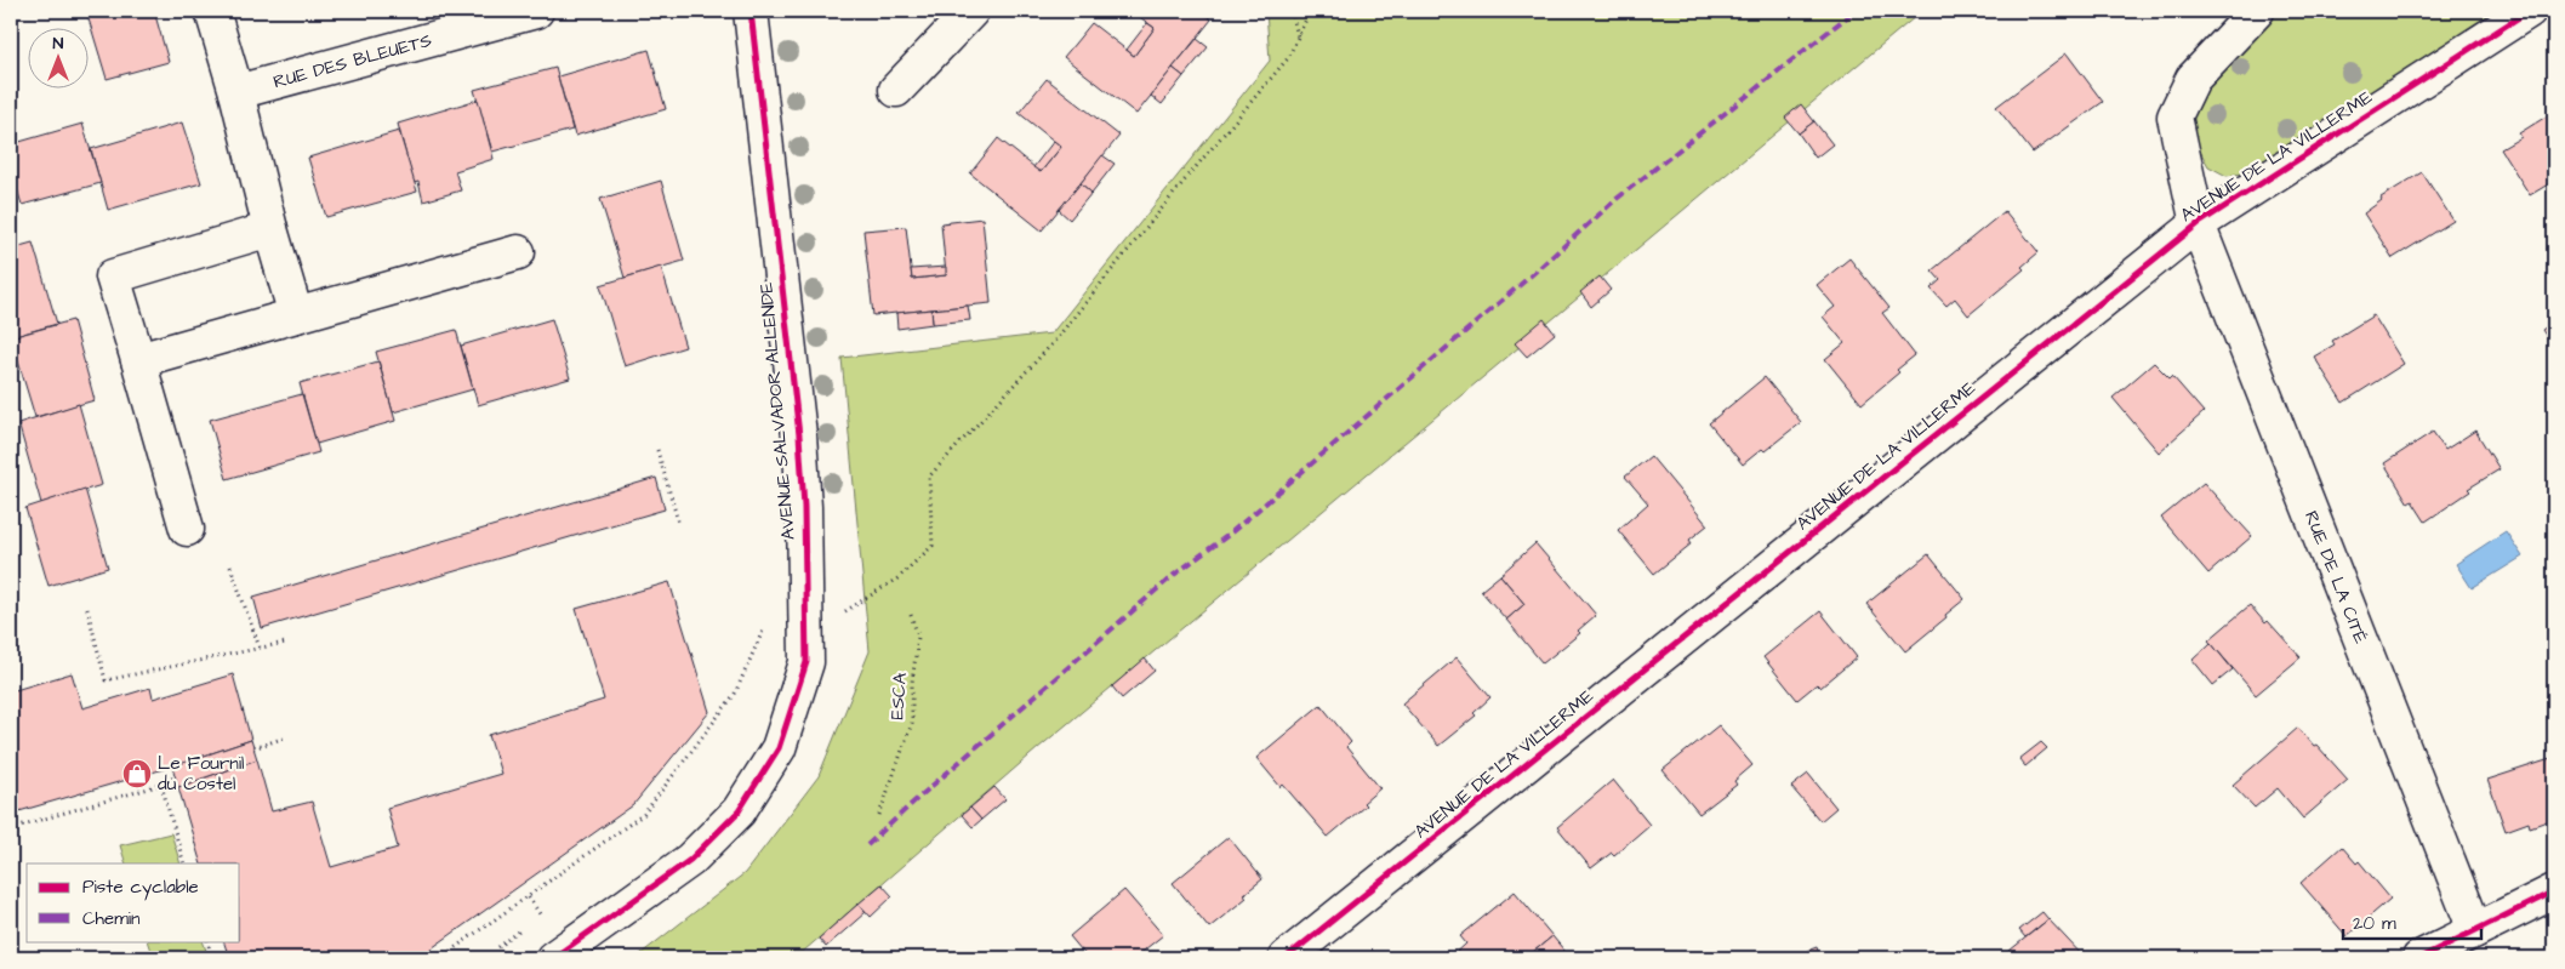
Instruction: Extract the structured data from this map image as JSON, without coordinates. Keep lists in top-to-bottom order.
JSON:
{
  "streets": {
    "street": [
      "RUE DES BLEUETS",
      "AVENUE DE LA VILLERME",
      "AVENUE SALVADOR ALLENDE",
      "RUE DE LA CITÉ"
    ],
    "path": ["ESCA"]
  },
  "crossings": [
    ["AVENUE DE LA VILLERME", "RUE DE LA CITÉ"]
  ],
  "places": {
    "shop": ["Le Fournil du Costel"]
  },
  "legend": ["Piste cyclable", "Chemin"],
  "scale_bar": "20 m",
  "north": "top"
}
